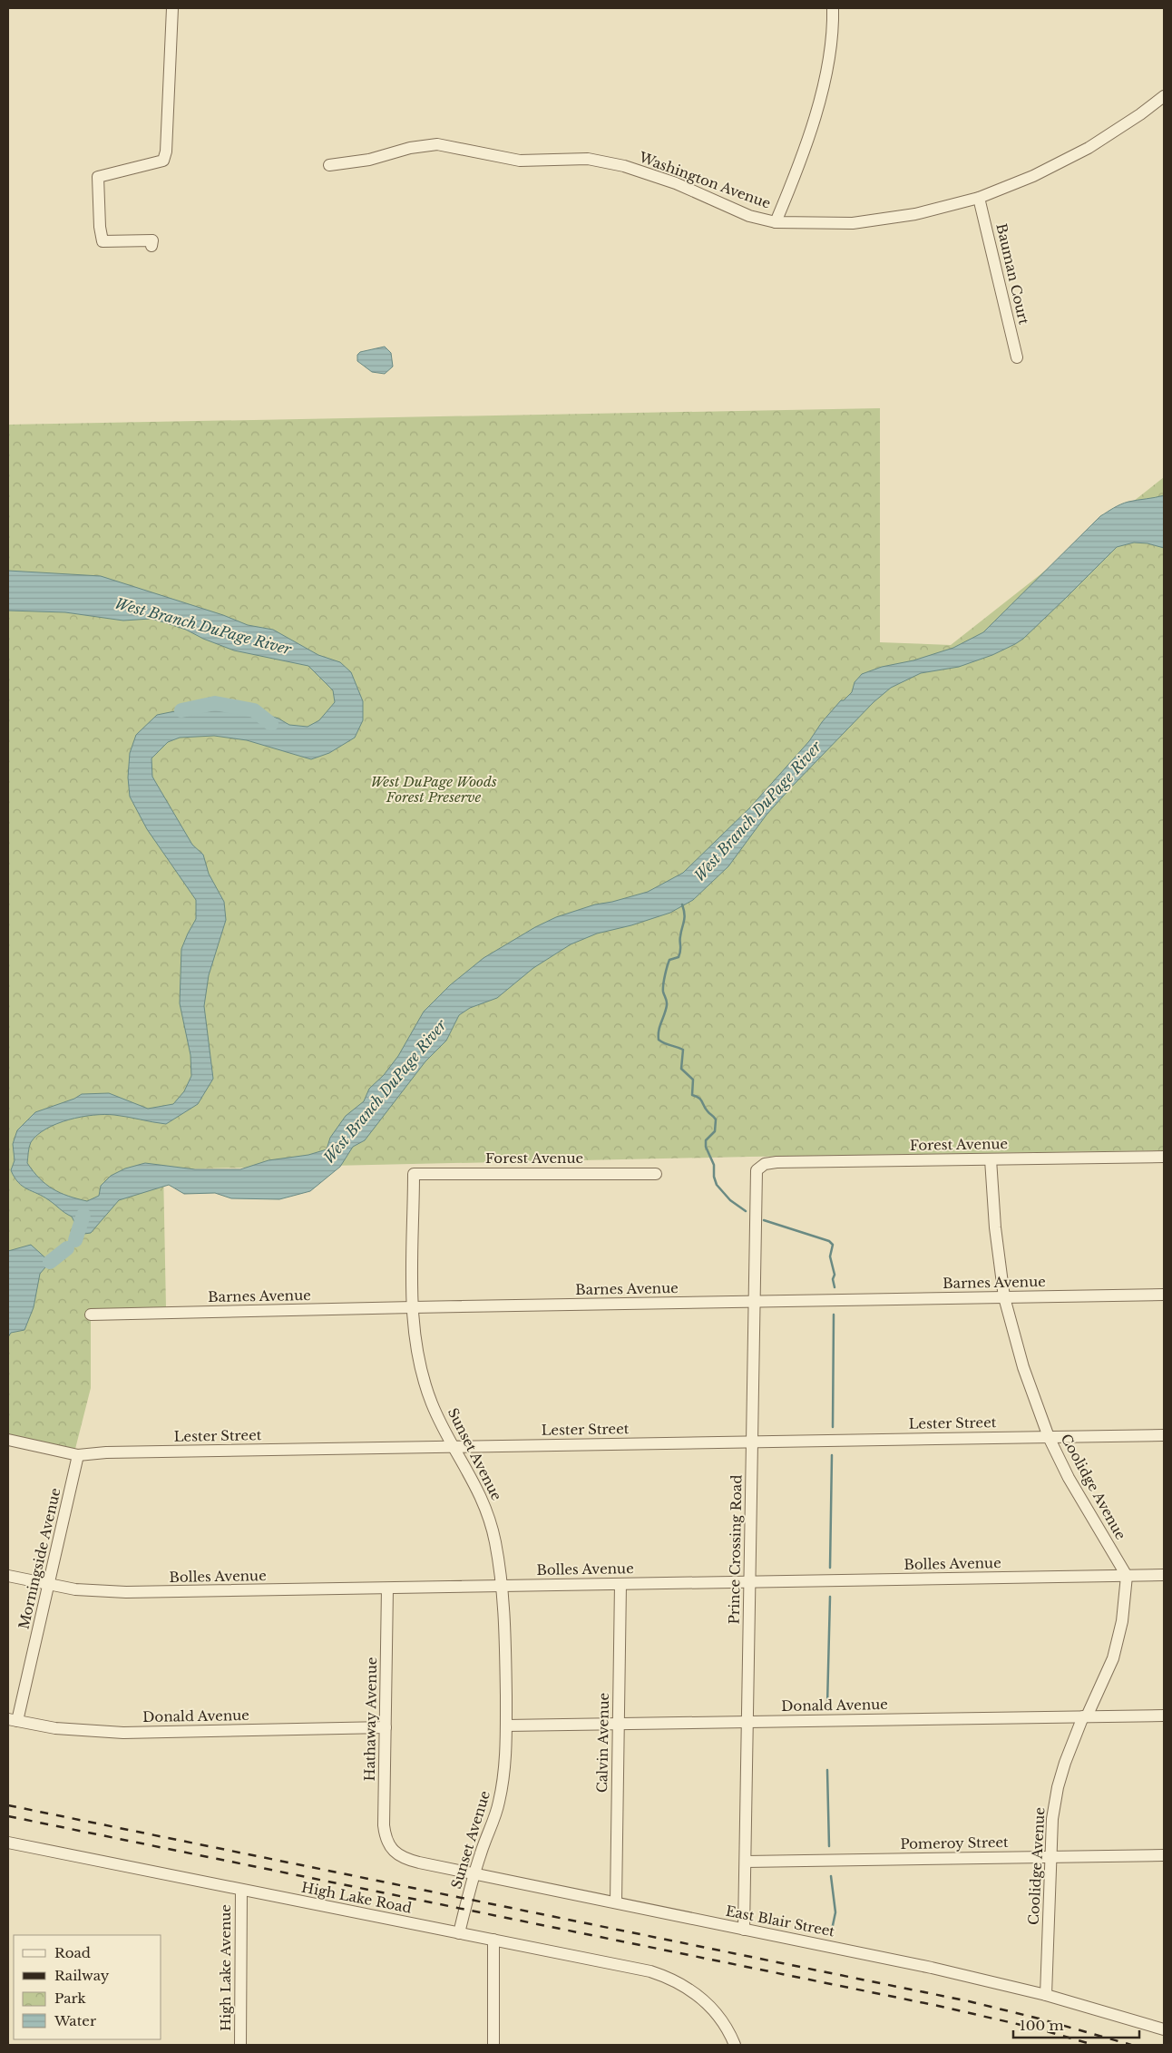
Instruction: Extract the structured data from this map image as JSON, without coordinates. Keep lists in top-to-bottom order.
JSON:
{
  "streets": {
    "street": [
      "Washington Avenue",
      "Bauman Court",
      "Forest Avenue",
      "Barnes Avenue",
      "Lester Street",
      "Sunset Avenue",
      "Coolidge Avenue",
      "Prince Crossing Road",
      "Morningside Avenue",
      "Bolles Avenue",
      "Donald Avenue",
      "Hathaway Avenue",
      "Calvin Avenue",
      "Pomeroy Street",
      "High Lake Road",
      "East Blair Street",
      "High Lake Avenue"
    ]
  },
  "crossings": [
    ["Washington Avenue", "Bauman Court"],
    ["Forest Avenue", "Sunset Avenue"],
    ["Forest Avenue", "Coolidge Avenue"],
    ["Forest Avenue", "Prince Crossing Road"],
    ["Barnes Avenue", "Sunset Avenue"],
    ["Barnes Avenue", "Coolidge Avenue"],
    ["Barnes Avenue", "Prince Crossing Road"],
    ["Lester Street", "Sunset Avenue"],
    ["Lester Street", "Coolidge Avenue"],
    ["Lester Street", "Prince Crossing Road"],
    ["Lester Street", "Morningside Avenue"],
    ["Sunset Avenue", "Bolles Avenue"],
    ["Sunset Avenue", "Donald Avenue"],
    ["Sunset Avenue", "High Lake Road"],
    ["Sunset Avenue", "East Blair Street"],
    ["Coolidge Avenue", "Bolles Avenue"],
    ["Coolidge Avenue", "Donald Avenue"],
    ["Coolidge Avenue", "Pomeroy Street"],
    ["Coolidge Avenue", "East Blair Street"],
    ["Prince Crossing Road", "Bolles Avenue"],
    ["Prince Crossing Road", "Donald Avenue"],
    ["Prince Crossing Road", "Pomeroy Street"],
    ["Prince Crossing Road", "East Blair Street"],
    ["Morningside Avenue", "Bolles Avenue"],
    ["Morningside Avenue", "Donald Avenue"],
    ["Bolles Avenue", "Hathaway Avenue"],
    ["Bolles Avenue", "Calvin Avenue"],
    ["Donald Avenue", "Hathaway Avenue"],
    ["Donald Avenue", "Calvin Avenue"],
    ["Hathaway Avenue", "East Blair Street"],
    ["Calvin Avenue", "East Blair Street"],
    ["High Lake Road", "High Lake Avenue"]
  ],
  "water": ["West Branch DuPage River"],
  "parks": ["West DuPage Woods Forest Preserve"],
  "legend": [
    "Road",
    "Railway",
    "Park",
    "Water"
  ],
  "scale_bar": "100 m"
}
